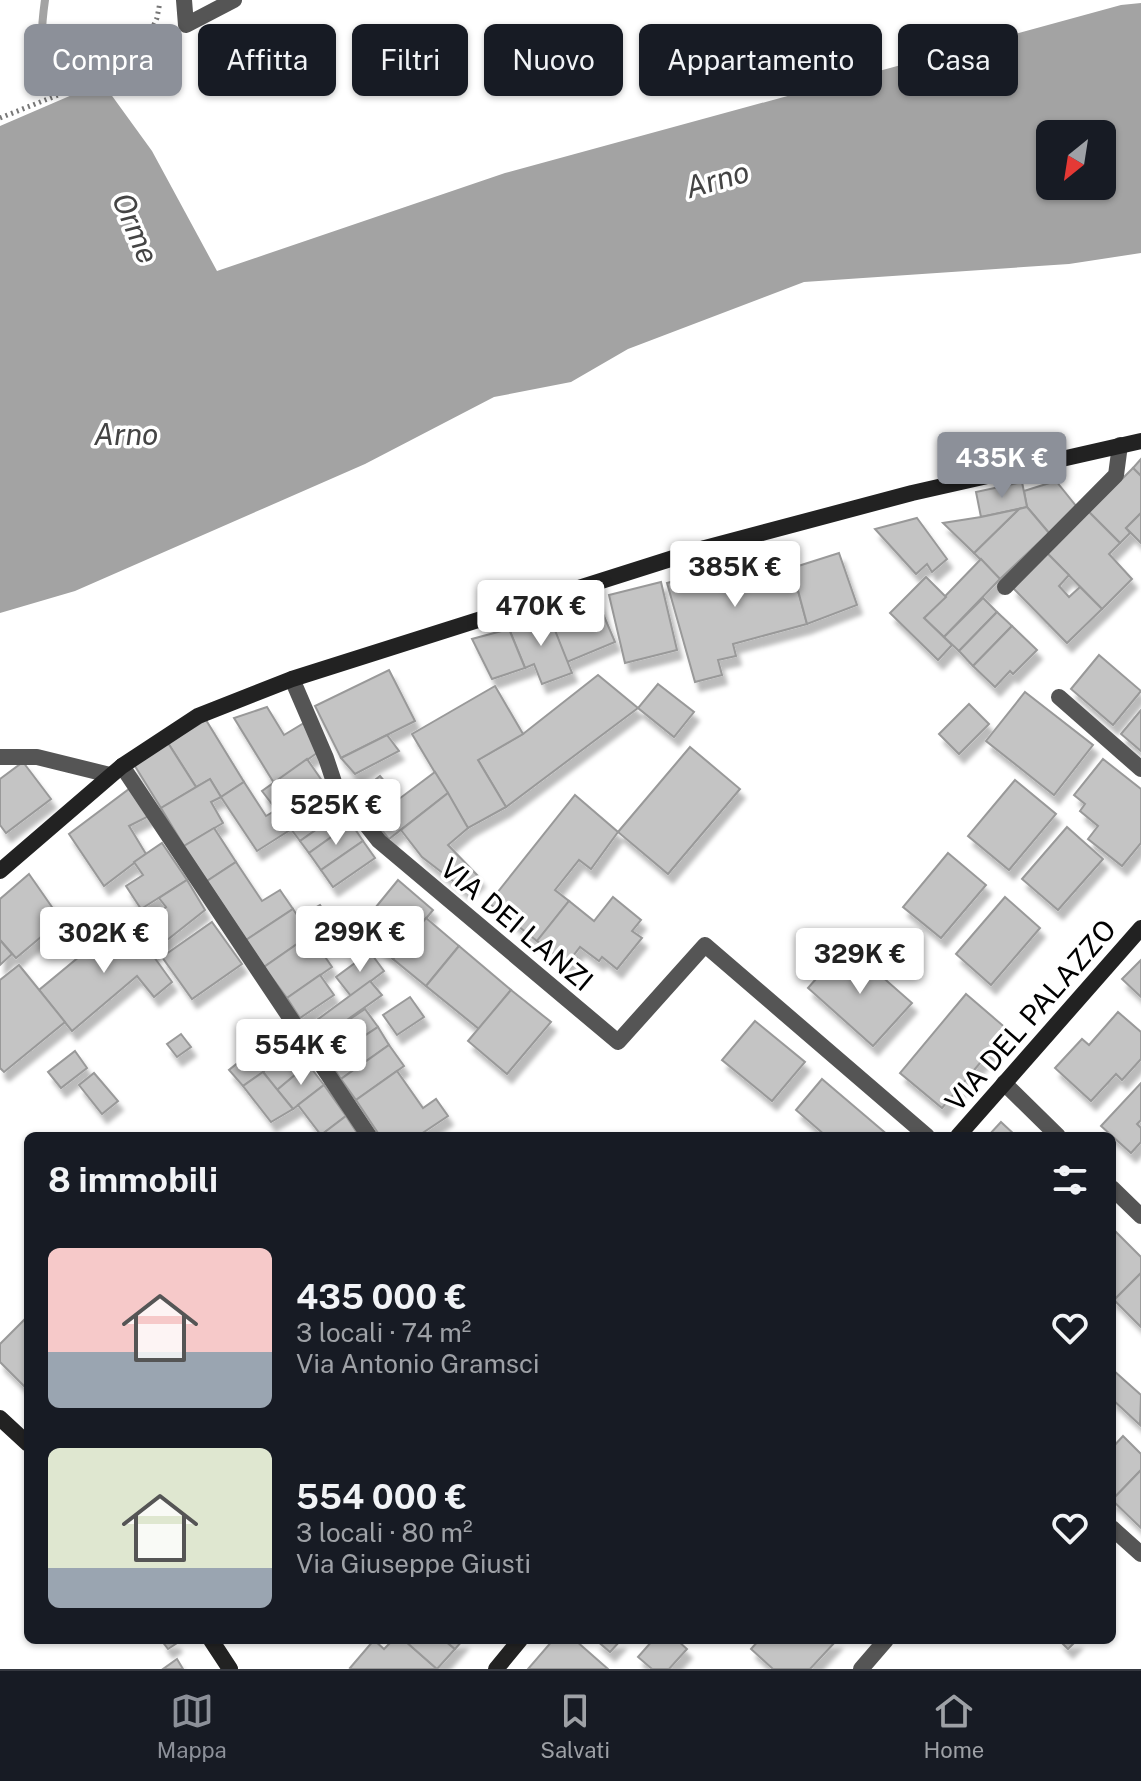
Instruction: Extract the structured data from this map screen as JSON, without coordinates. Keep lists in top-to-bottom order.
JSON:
{
  "streets": {
    "main road": ["VIA DEL PALAZZO"],
    "street": ["VIA DEI LANZI"]
  },
  "water": ["Arno", "Orme"],
  "north": "bottom left",
  "page": {
    "chip": [
      "Compra",
      "Affitta",
      "Filtri",
      "Nuovo",
      "Appartamento",
      "Casa"
    ],
    "price": [
      "435K €",
      "385K €",
      "470K €",
      "525K €",
      "299K €",
      "302K €",
      "329K €",
      "554K €"
    ],
    "heading": "8 immobili",
    "list": [
      {
        "name": "435 000 €",
        "note": "3 locali · 74 m² · Via Antonio Gramsci"
      },
      {
        "name": "554 000 €",
        "note": "3 locali · 80 m² · Via Giuseppe Giusti"
      }
    ],
    "tabs": ["Mappa", "Salvati", "Home"]
  }
}
